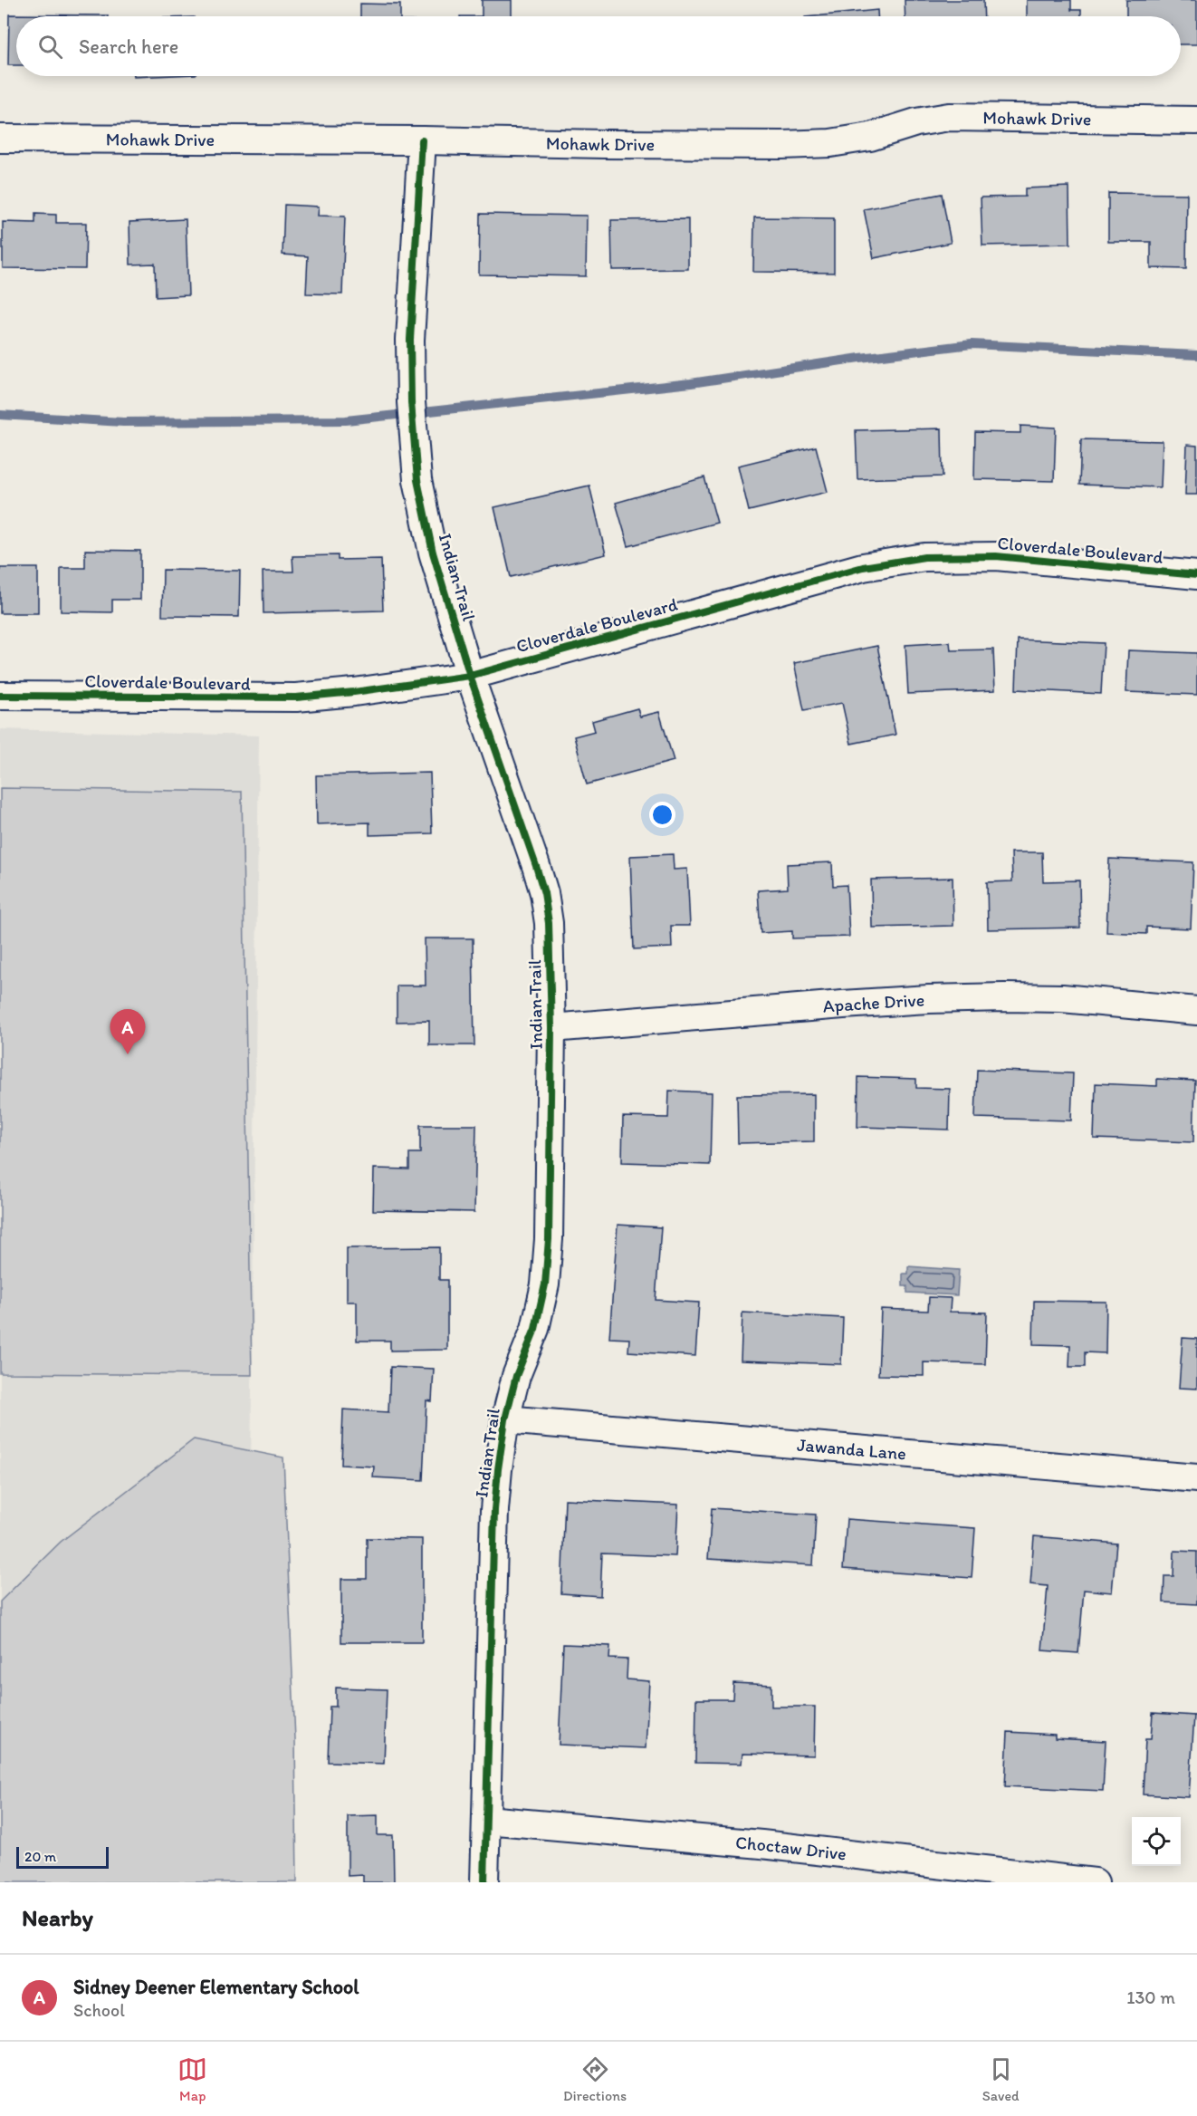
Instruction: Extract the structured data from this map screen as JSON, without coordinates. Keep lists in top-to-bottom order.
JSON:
{
  "streets": {
    "street": [
      "Mohawk Drive",
      "Cloverdale Boulevard",
      "Indian Trail",
      "Apache Drive",
      "Jawanda Lane",
      "Choctaw Drive"
    ]
  },
  "crossings": [
    ["Mohawk Drive", "Indian Trail"],
    ["Cloverdale Boulevard", "Indian Trail"],
    ["Indian Trail", "Apache Drive"],
    ["Indian Trail", "Jawanda Lane"],
    ["Indian Trail", "Choctaw Drive"]
  ],
  "scale_bar": "20 m",
  "page": {
    "search": "Search here",
    "pins": "A",
    "scale": "20 m",
    "heading": "Nearby",
    "list": [
      {
        "mark": "A",
        "name": "Sidney Deener Elementary School",
        "note": "School",
        "value": "130 m"
      }
    ],
    "nav": ["Map", "Directions", "Saved"]
  }
}
